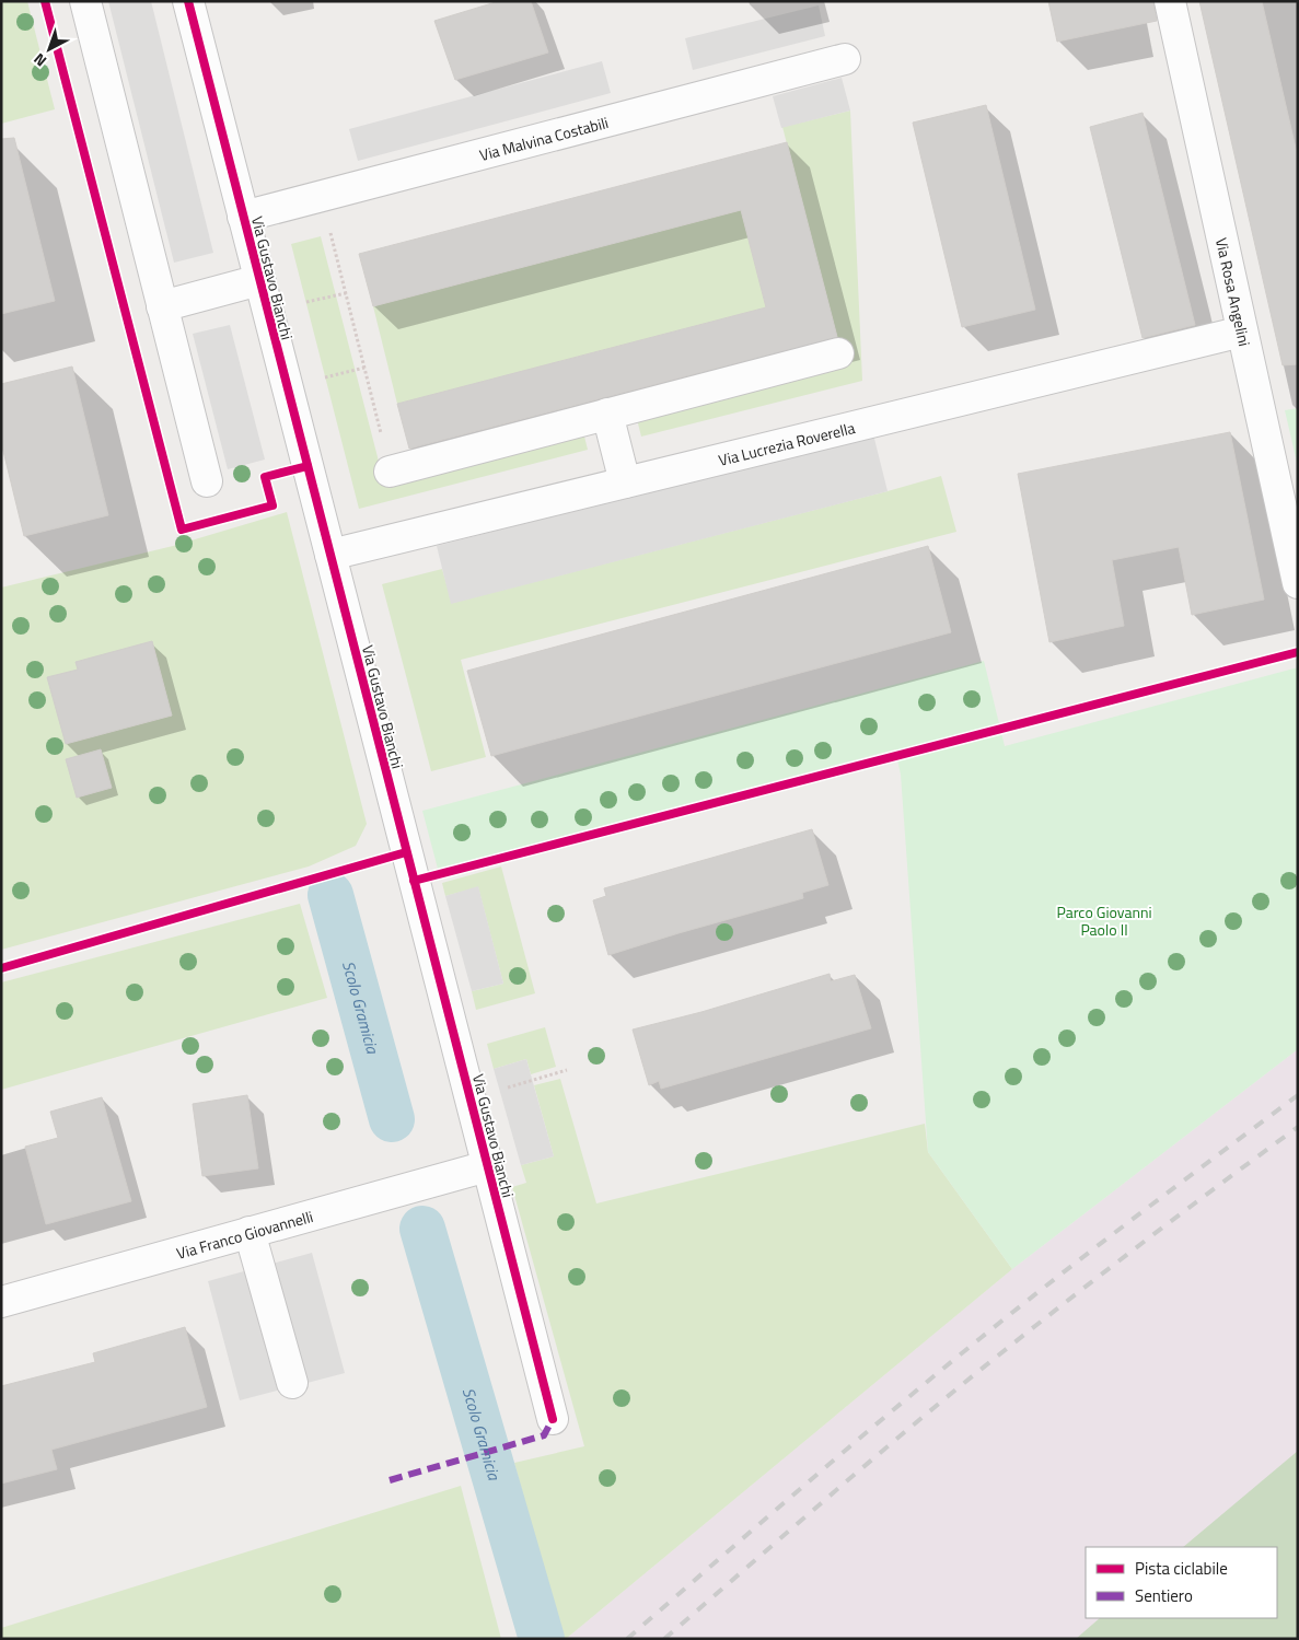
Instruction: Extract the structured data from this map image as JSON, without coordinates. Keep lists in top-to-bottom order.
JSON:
{
  "streets": {
    "street": [
      "Via Malvina Costabili",
      "Via Gustavo Bianchi",
      "Via Rosa Angelini",
      "Via Lucrezia Roverella",
      "Via Franco Giovannelli"
    ]
  },
  "crossings": [
    ["Via Malvina Costabili", "Via Gustavo Bianchi"],
    ["Via Gustavo Bianchi", "Via Lucrezia Roverella"],
    ["Via Gustavo Bianchi", "Via Franco Giovannelli"],
    ["Via Rosa Angelini", "Via Lucrezia Roverella"]
  ],
  "water": ["Scolo Gramicia"],
  "parks": ["Parco Giovanni Paolo II"],
  "legend": ["Pista ciclabile", "Sentiero"],
  "north": "bottom left"
}
